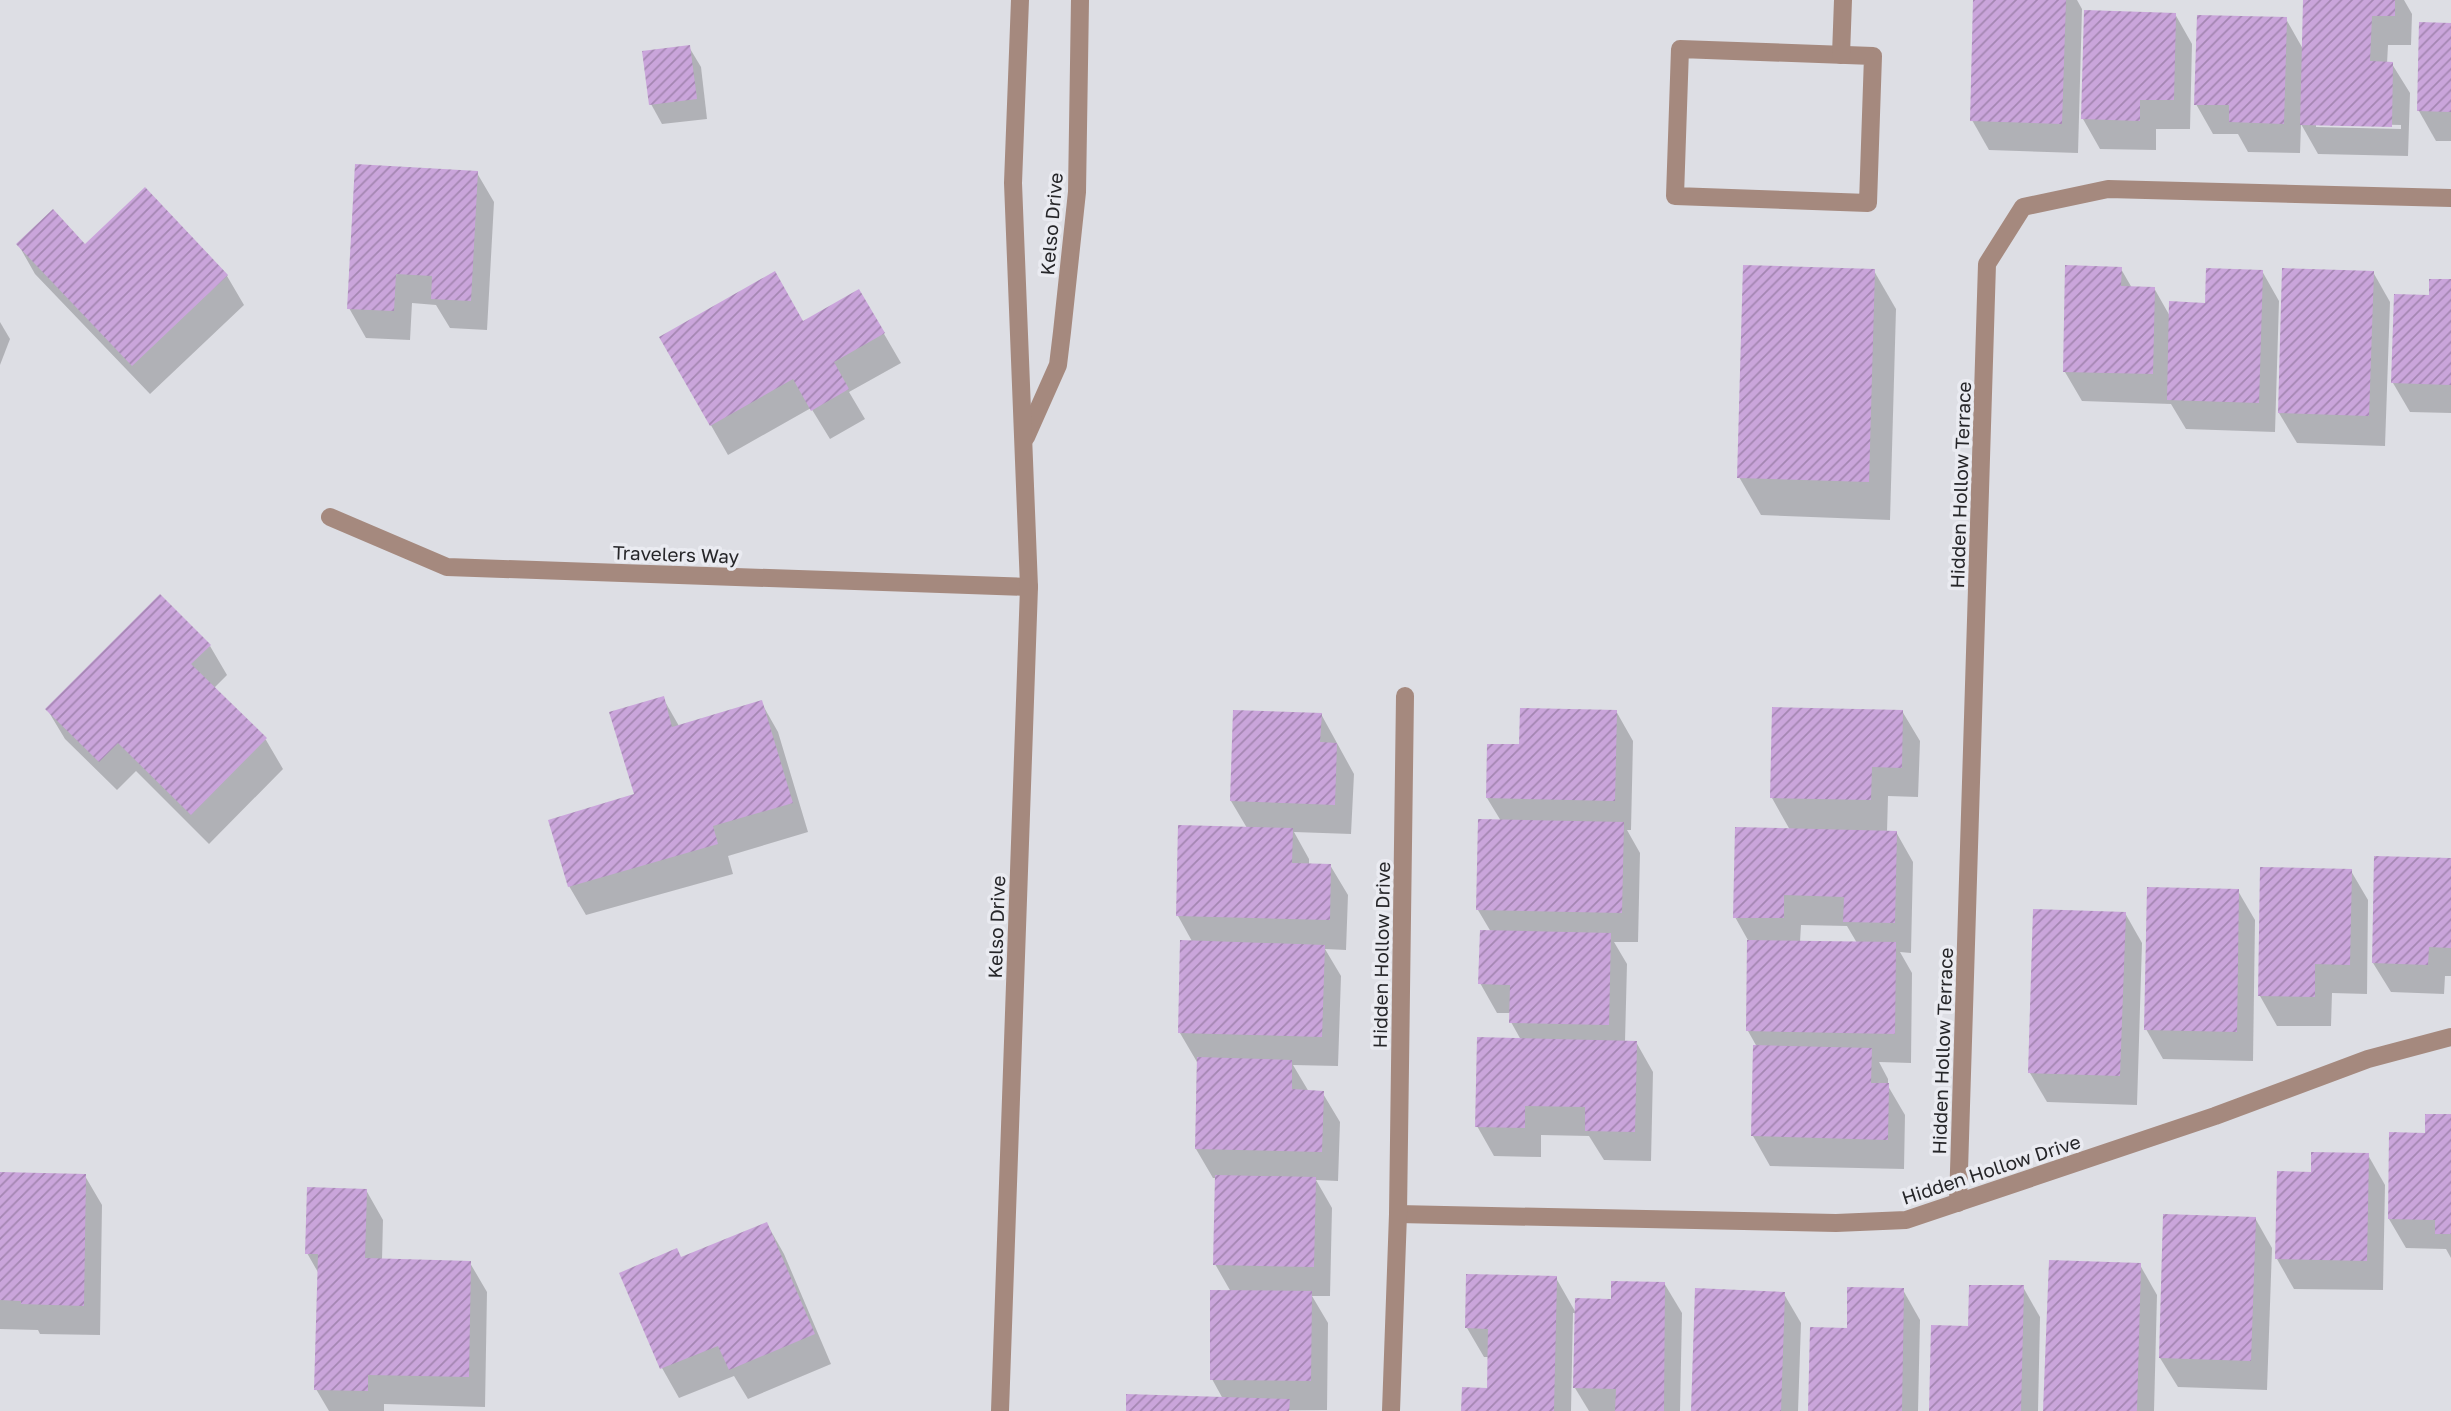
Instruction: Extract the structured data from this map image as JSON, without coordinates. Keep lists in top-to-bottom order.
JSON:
{
  "streets": {
    "street": [
      "Kelso Drive",
      "Hidden Hollow Terrace",
      "Travelers Way",
      "Hidden Hollow Drive"
    ]
  },
  "crossings": [
    ["Kelso Drive", "Travelers Way"],
    ["Hidden Hollow Terrace", "Hidden Hollow Drive"]
  ]
}
